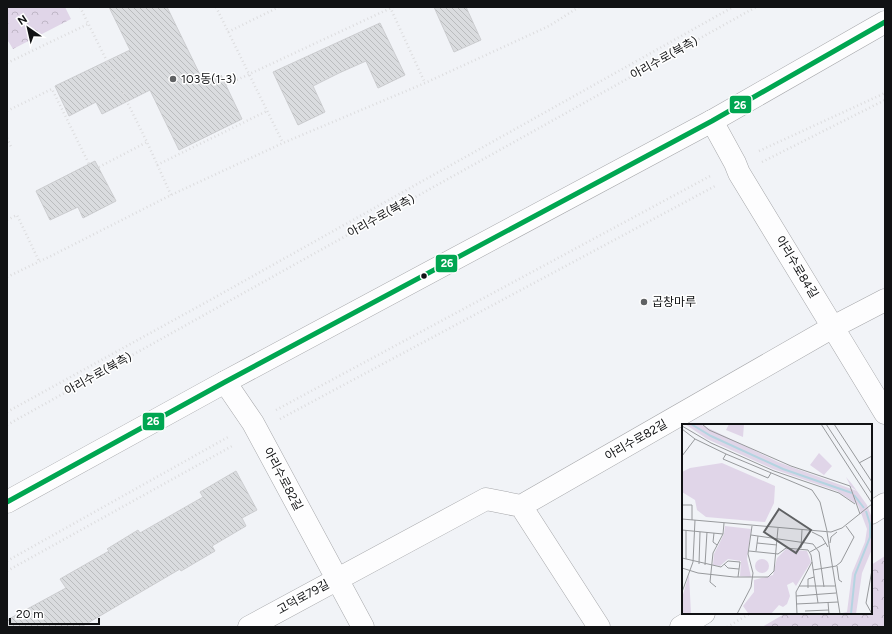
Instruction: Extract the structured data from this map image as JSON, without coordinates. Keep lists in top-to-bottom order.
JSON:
{
  "streets": {
    "street": ["아리수로84길", "아리수로82길", "고덕로79길"],
    "path": ["아리수로(북측)"]
  },
  "crossings": [
    ["아리수로84길", "아리수로82길"],
    ["아리수로82길", "고덕로79길"]
  ],
  "places": ["103동(1-3)", "곱창마루"],
  "lines": ["transit line 26"],
  "scale_bar": "20 m",
  "north": "top left"
}
